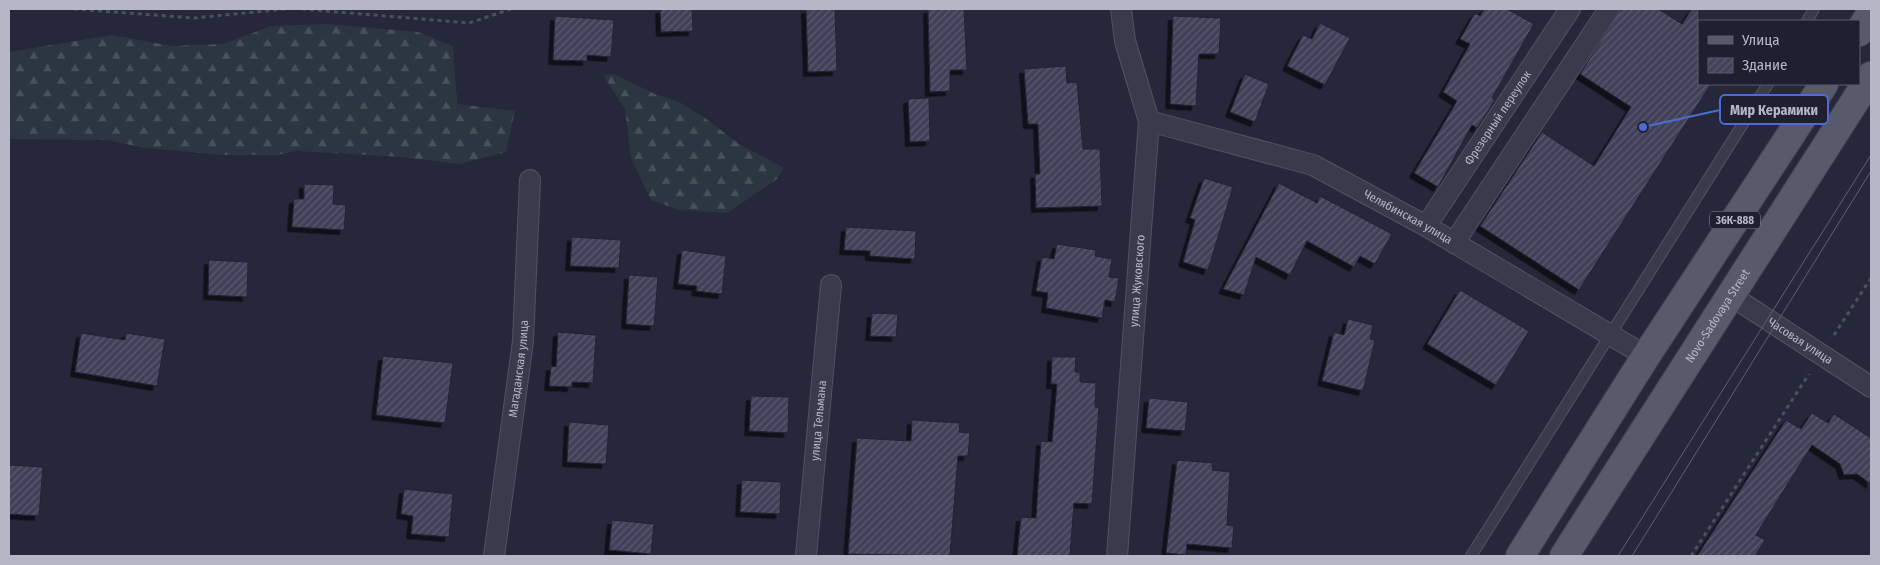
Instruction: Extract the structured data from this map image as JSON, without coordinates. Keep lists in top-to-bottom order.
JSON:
{
  "streets": {
    "main road": ["36К-888", "Novo-Sadovaya Street"],
    "street": [
      "Фрезерный переулок",
      "Челябинская улица",
      "улица Жуковского",
      "Часовая улица",
      "Магаданская улица",
      "улица Тельмана"
    ]
  },
  "crossings": [
    ["Фрезерный переулок", "Челябинская улица"],
    ["Челябинская улица", "36К-888"],
    ["Челябинская улица", "улица Жуковского"],
    ["Novo-Sadovaya Street", "Часовая улица"]
  ],
  "places": ["Мир Керамики"],
  "legend": ["Улица", "Здание"]
}
